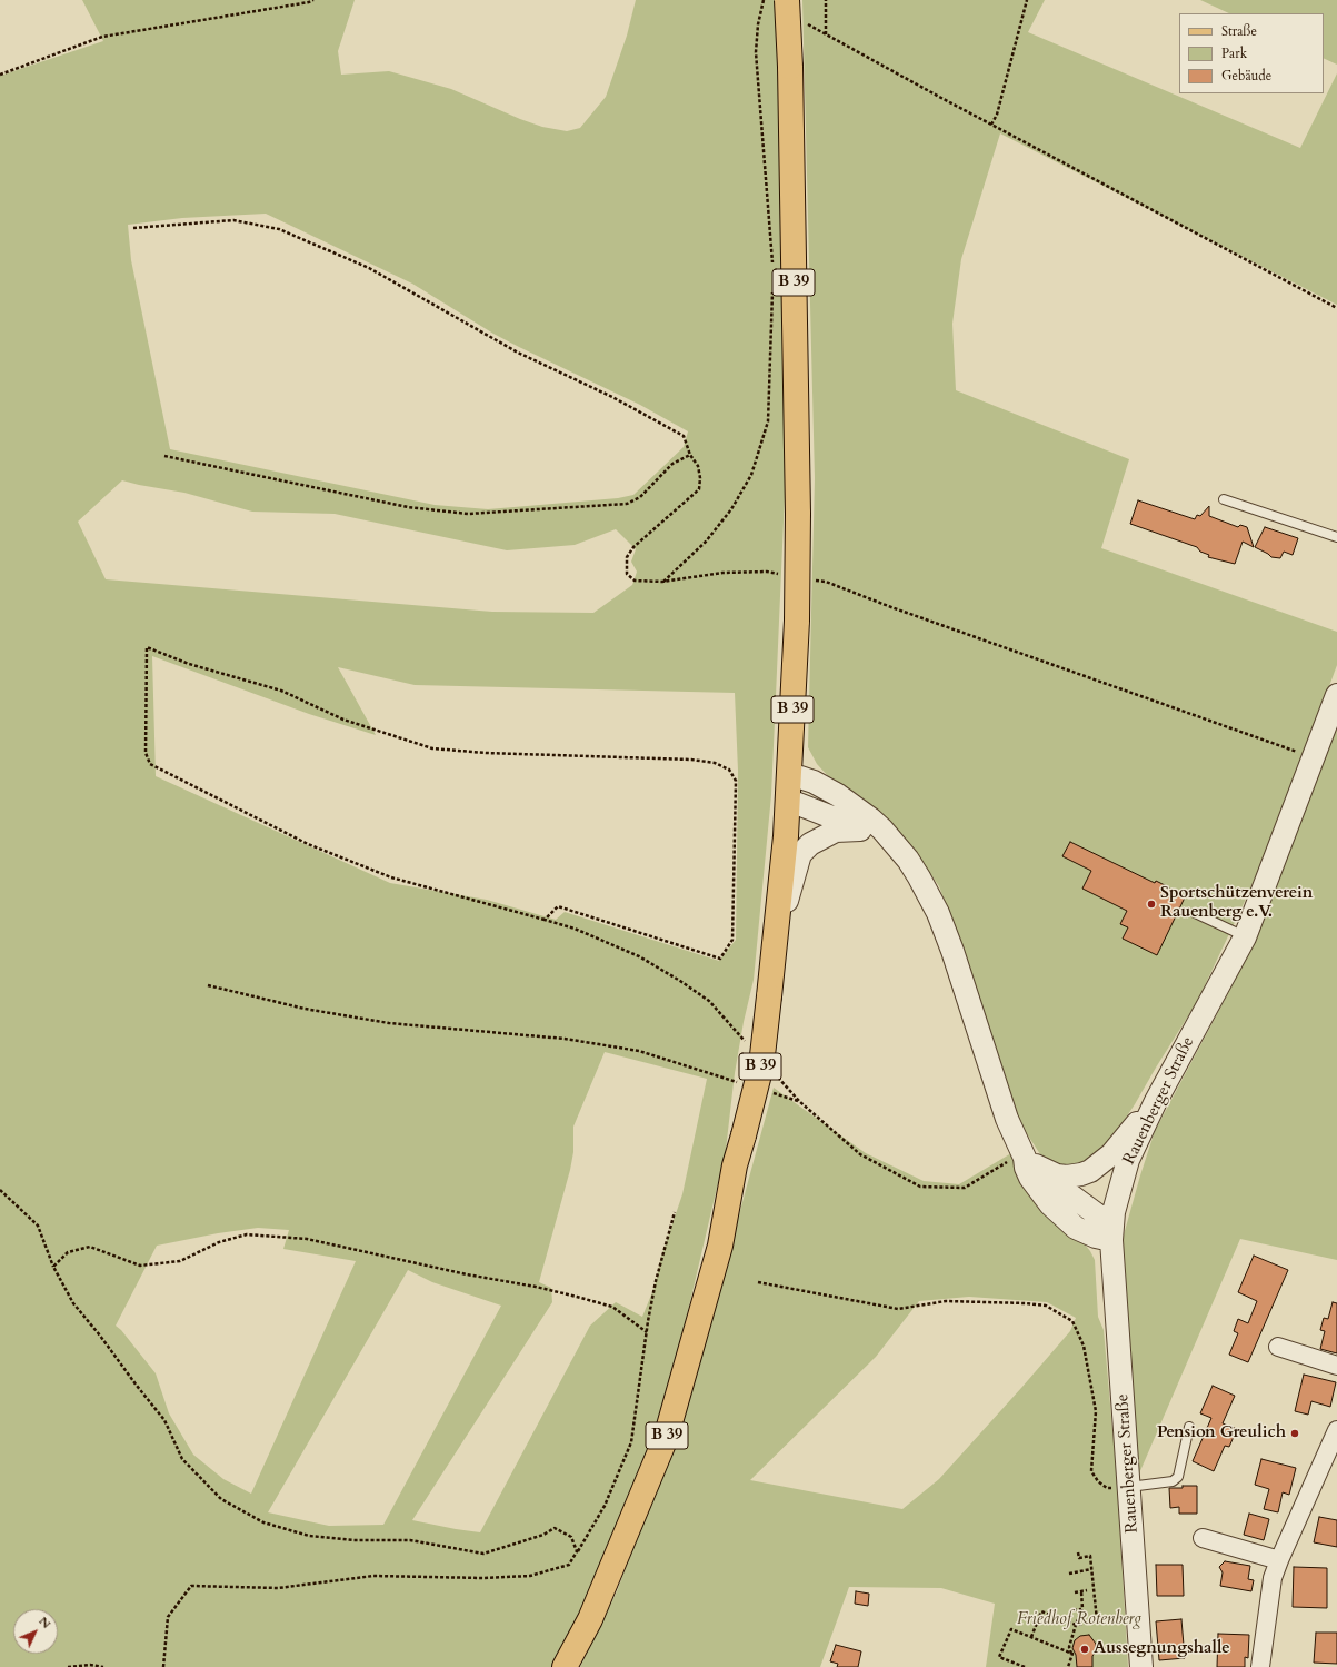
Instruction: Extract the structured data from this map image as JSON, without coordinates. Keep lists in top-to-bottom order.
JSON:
{
  "streets": {
    "main road": ["B 39"],
    "street": ["Rauenberger Straße"]
  },
  "parks": ["Friedhof Rotenberg"],
  "places": ["Sportschützenverein Rauenberg e.V.", "Pension Greulich", "Aussegnungshalle"],
  "legend": ["Straße", "Park", "Gebäude"],
  "north": "top right"
}
